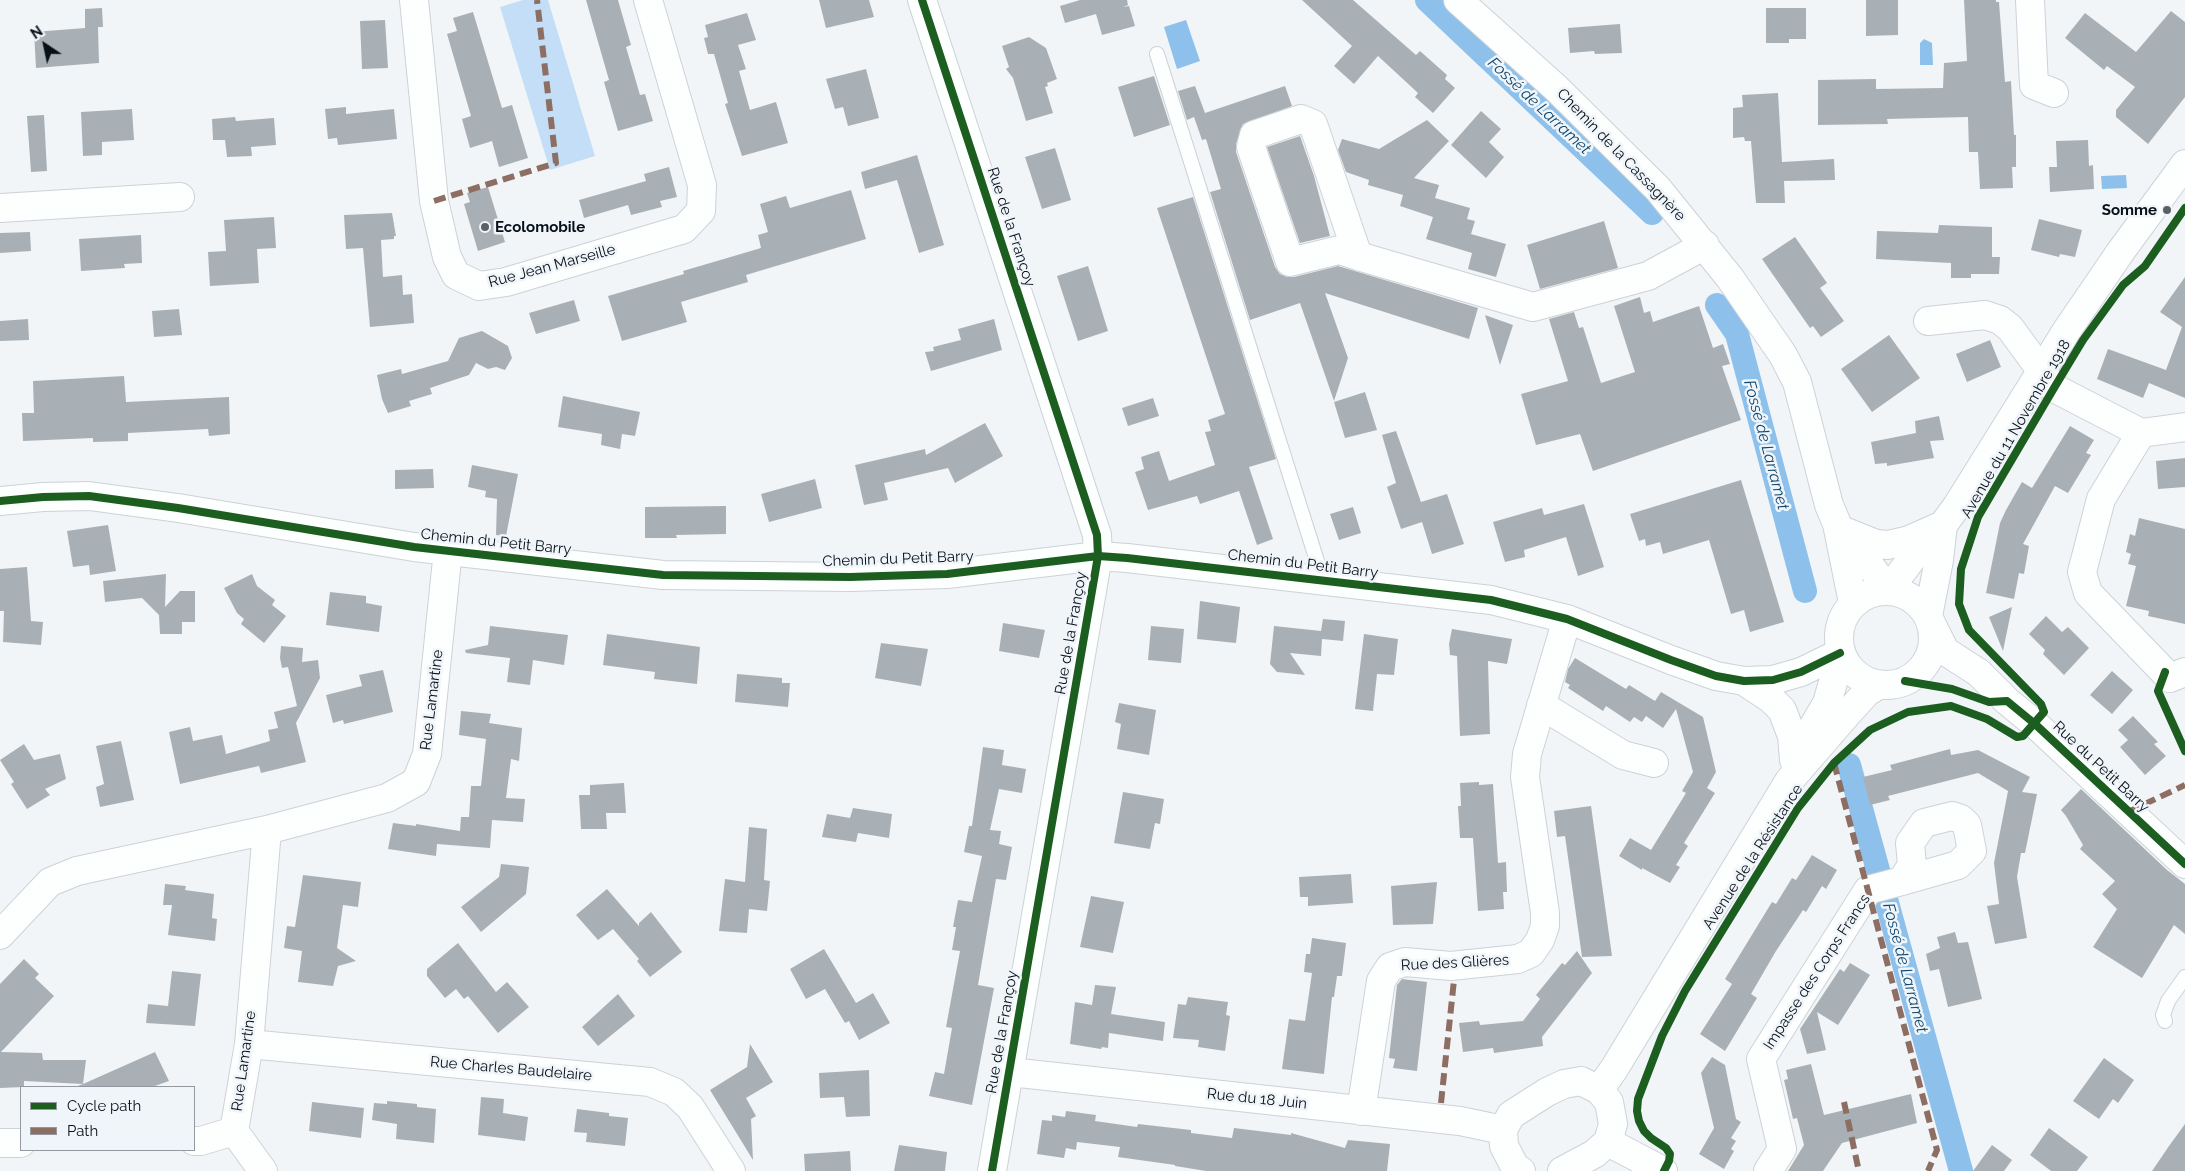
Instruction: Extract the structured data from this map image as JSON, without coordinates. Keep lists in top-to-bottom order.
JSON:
{
  "streets": {
    "street": [
      "Chemin de la Cassagnère",
      "Rue de la Françoy",
      "Rue Jean Marseille",
      "Avenue du 11 Novembre 1918",
      "Chemin du Petit Barry",
      "Rue Lamartine",
      "Rue du Petit Barry",
      "Avenue de la Résistance",
      "Rue des Glières",
      "Impasse des Corps Francs",
      "Rue Charles Baudelaire",
      "Rue du 18 Juin"
    ]
  },
  "crossings": [
    ["Rue de la Françoy", "Chemin du Petit Barry"],
    ["Rue de la Françoy", "Rue du 18 Juin"],
    ["Avenue du 11 Novembre 1918", "Chemin du Petit Barry"],
    ["Avenue du 11 Novembre 1918", "Rue du Petit Barry"],
    ["Avenue du 11 Novembre 1918", "Avenue de la Résistance"],
    ["Chemin du Petit Barry", "Rue Lamartine"],
    ["Chemin du Petit Barry", "Rue du Petit Barry"],
    ["Chemin du Petit Barry", "Avenue de la Résistance"],
    ["Chemin du Petit Barry", "Rue des Glières"],
    ["Rue Lamartine", "Rue Charles Baudelaire"],
    ["Rue du Petit Barry", "Avenue de la Résistance"],
    ["Rue des Glières", "Rue du 18 Juin"]
  ],
  "water": ["Fossé de Larramet"],
  "places": ["Somme", "Ecolomobile"],
  "legend": ["Cycle path", "Path"],
  "north": "top left"
}
